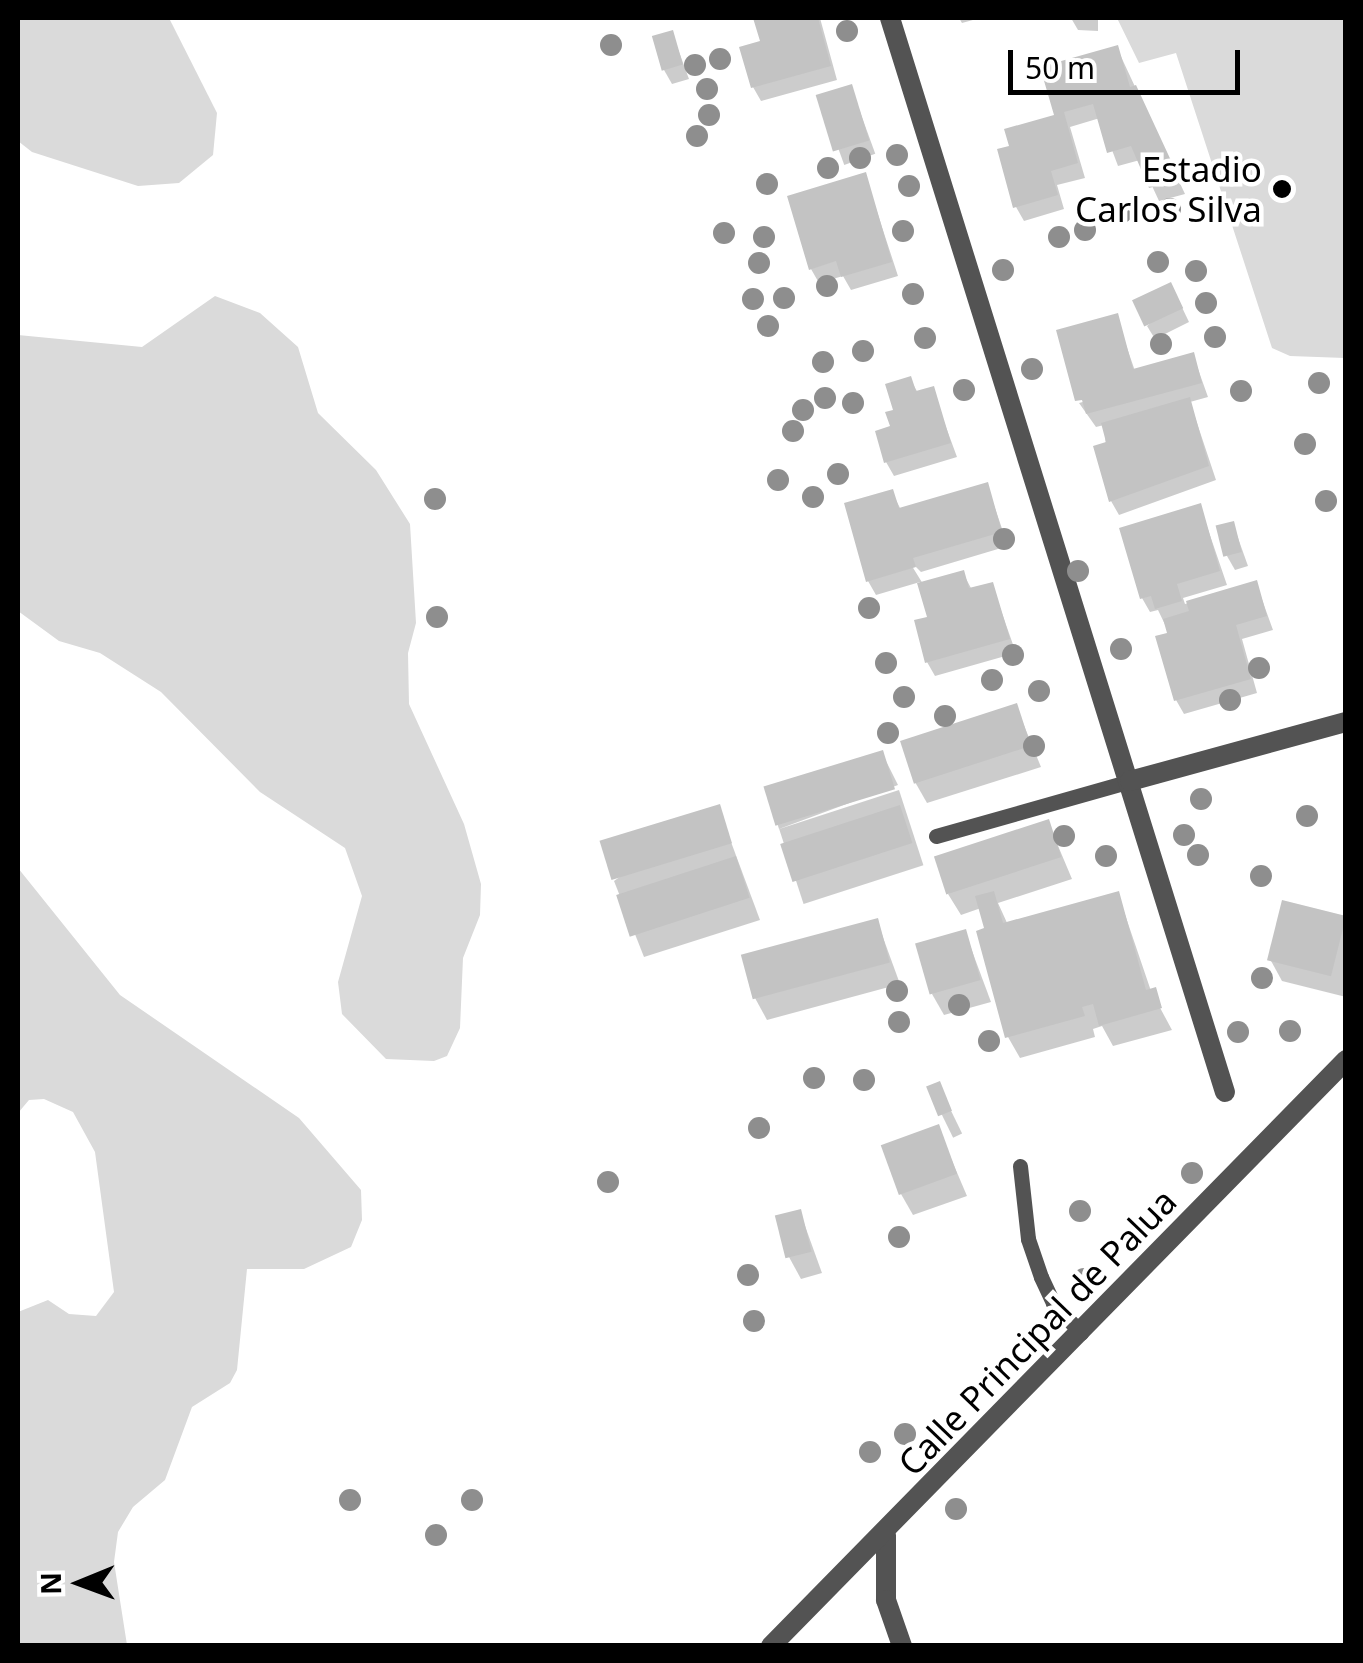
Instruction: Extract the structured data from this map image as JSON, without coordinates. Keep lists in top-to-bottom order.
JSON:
{
  "streets": {
    "street": ["Calle Principal de Palua"]
  },
  "places": ["Estadio Carlos Silva"],
  "scale_bar": "50 m",
  "north": "left"
}
